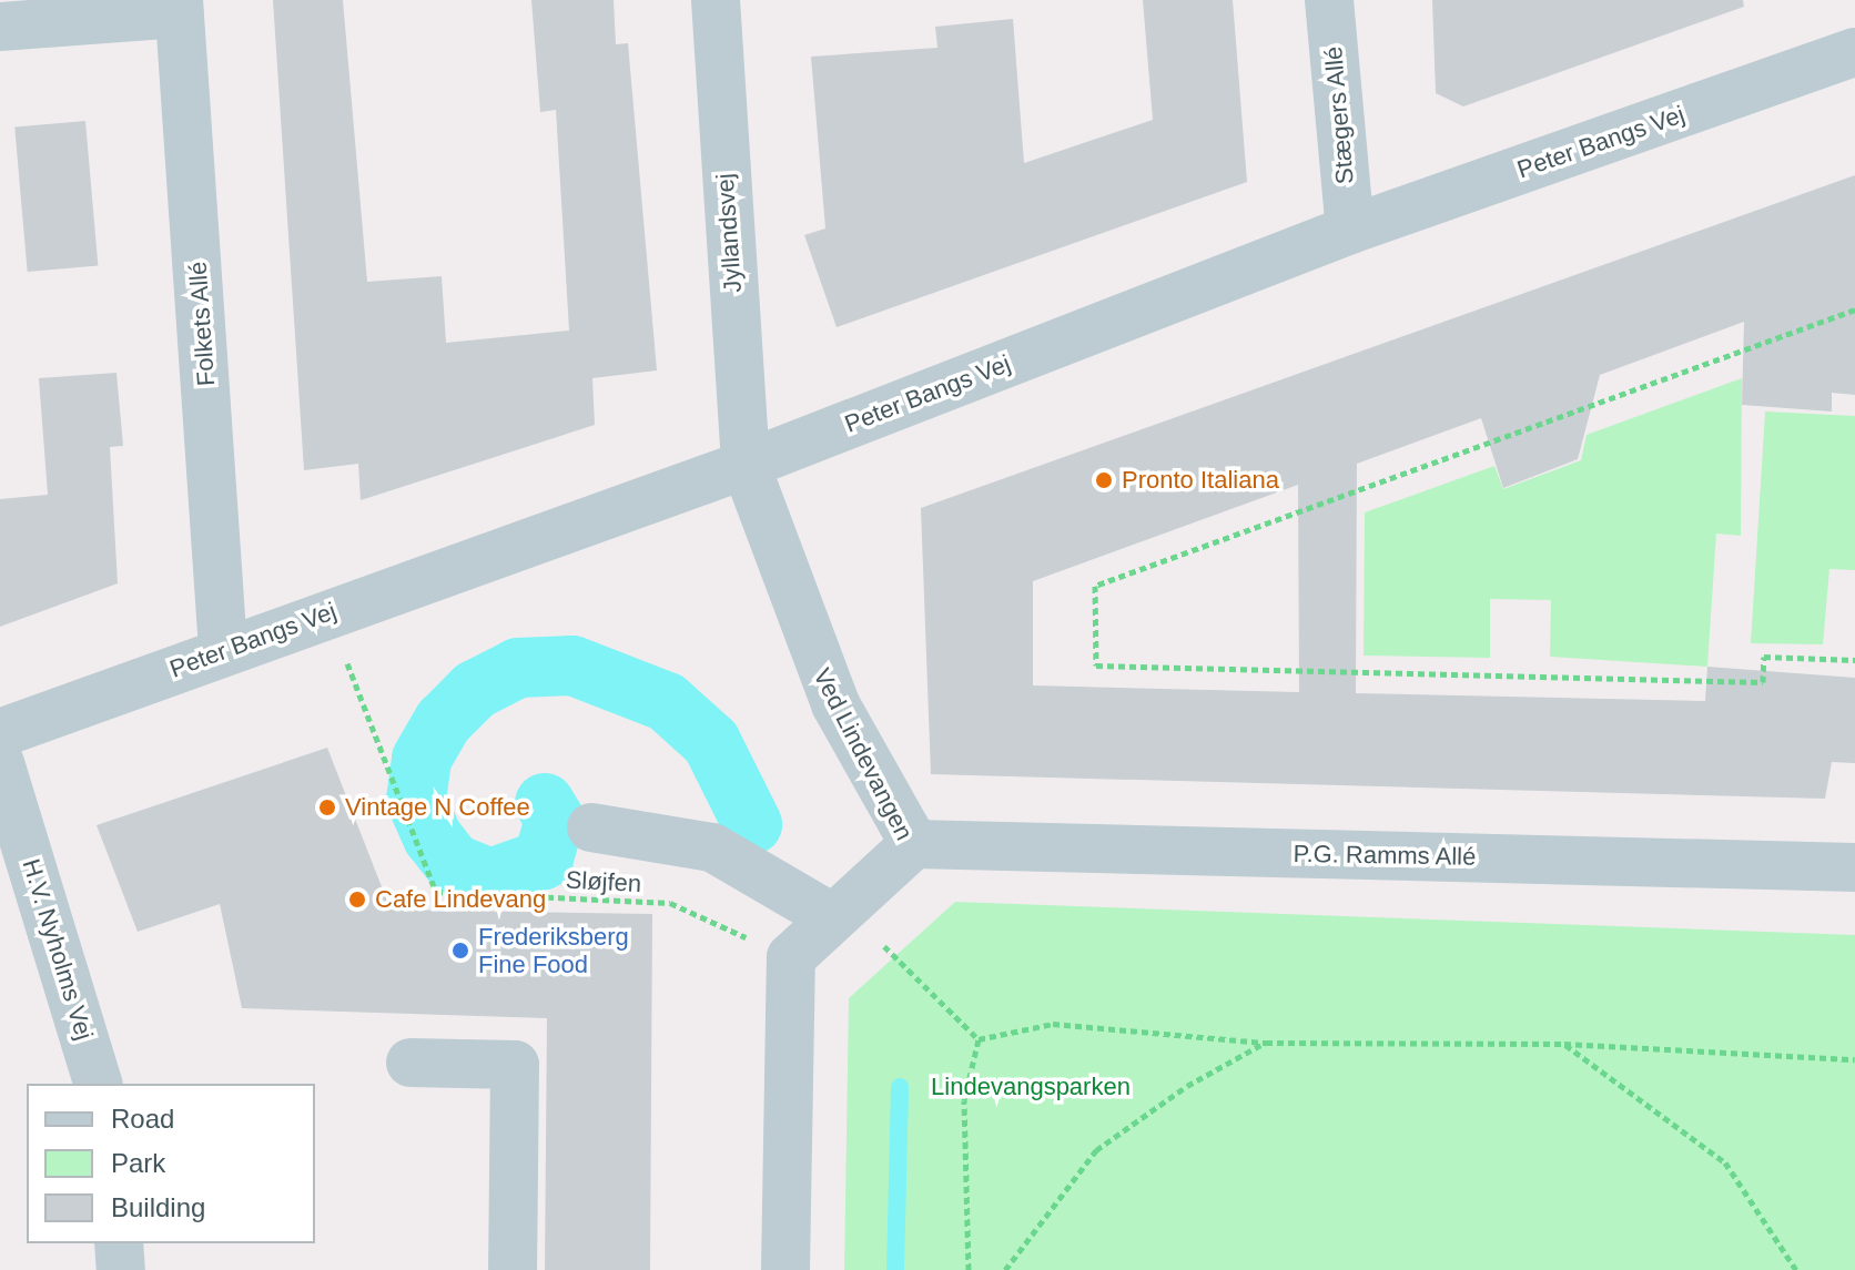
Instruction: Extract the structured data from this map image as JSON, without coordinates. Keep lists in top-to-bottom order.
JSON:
{
  "streets": {
    "street": [
      "Stægers Allé",
      "Peter Bangs Vej",
      "Jyllandsvej",
      "Folkets Allé",
      "Ved Lindevangen",
      "P.G. Ramms Allé",
      "H.V. Nyholms Vej"
    ],
    "path": ["Sløjfen"]
  },
  "crossings": [
    ["Stægers Allé", "Peter Bangs Vej"],
    ["Peter Bangs Vej", "Jyllandsvej"],
    ["Peter Bangs Vej", "Folkets Allé"],
    ["Peter Bangs Vej", "Ved Lindevangen"],
    ["Peter Bangs Vej", "Sløjfen"],
    ["Jyllandsvej", "Ved Lindevangen"],
    ["Ved Lindevangen", "P.G. Ramms Allé"],
    ["Ved Lindevangen", "Sløjfen"]
  ],
  "parks": ["Lindevangsparken"],
  "places": [
    "Pronto Italiana",
    "Vintage N Coffee",
    "Cafe Lindevang",
    "Frederiksberg Fine Food"
  ],
  "legend": ["Road", "Park", "Building"]
}
